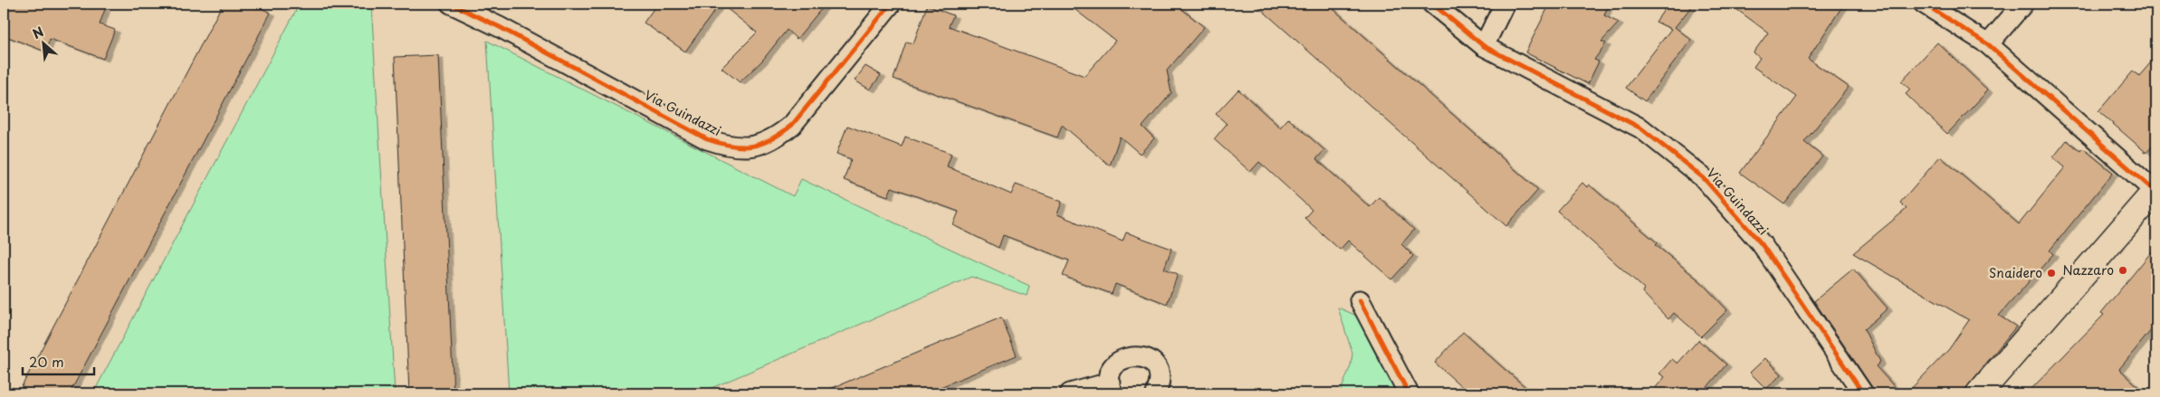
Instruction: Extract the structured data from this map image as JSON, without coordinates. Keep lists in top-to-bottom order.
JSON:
{
  "streets": {
    "street": ["Via Guindazzi"]
  },
  "places": ["Nazzaro", "Snaidero"],
  "scale_bar": "20 m",
  "north": "top left"
}
